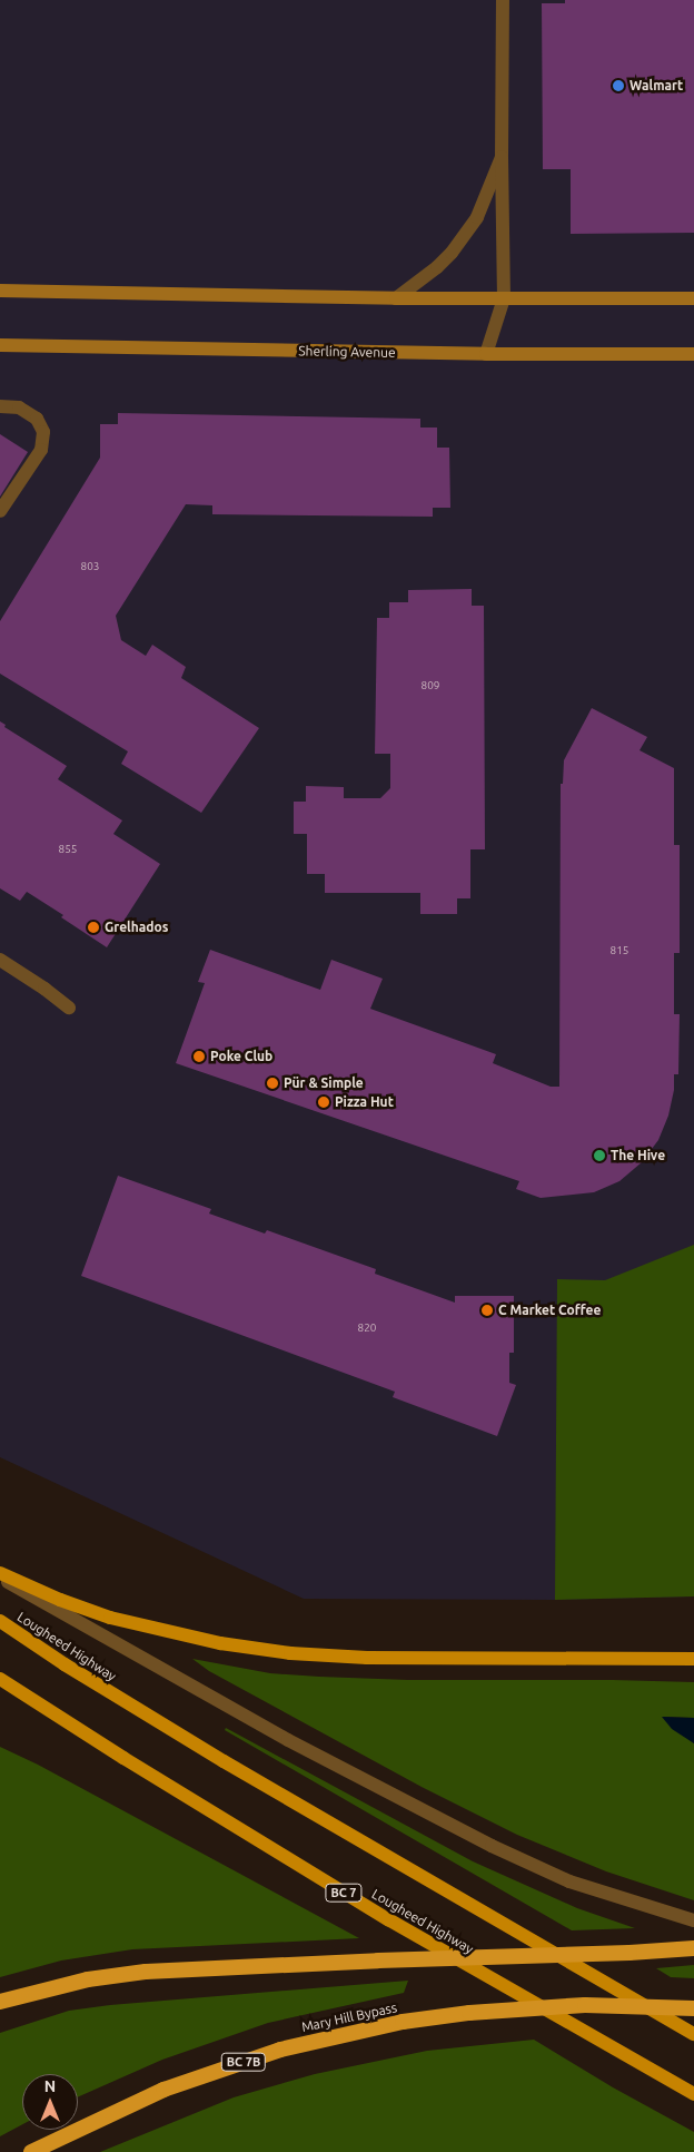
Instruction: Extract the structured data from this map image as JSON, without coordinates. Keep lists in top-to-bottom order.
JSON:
{
  "streets": {
    "highway": ["Mary Hill Bypass", "BC 7B"],
    "main road": ["Sherling Avenue", "Lougheed Highway", "BC 7"]
  },
  "places": [
    "Walmart",
    "Grelhados",
    "Poke Club",
    "Pür & Simple",
    "Pizza Hut",
    "The Hive",
    "C Market Coffee"
  ],
  "house_numbers": [
    "803",
    "809",
    "855",
    "815",
    "820"
  ],
  "north": "top"
}
